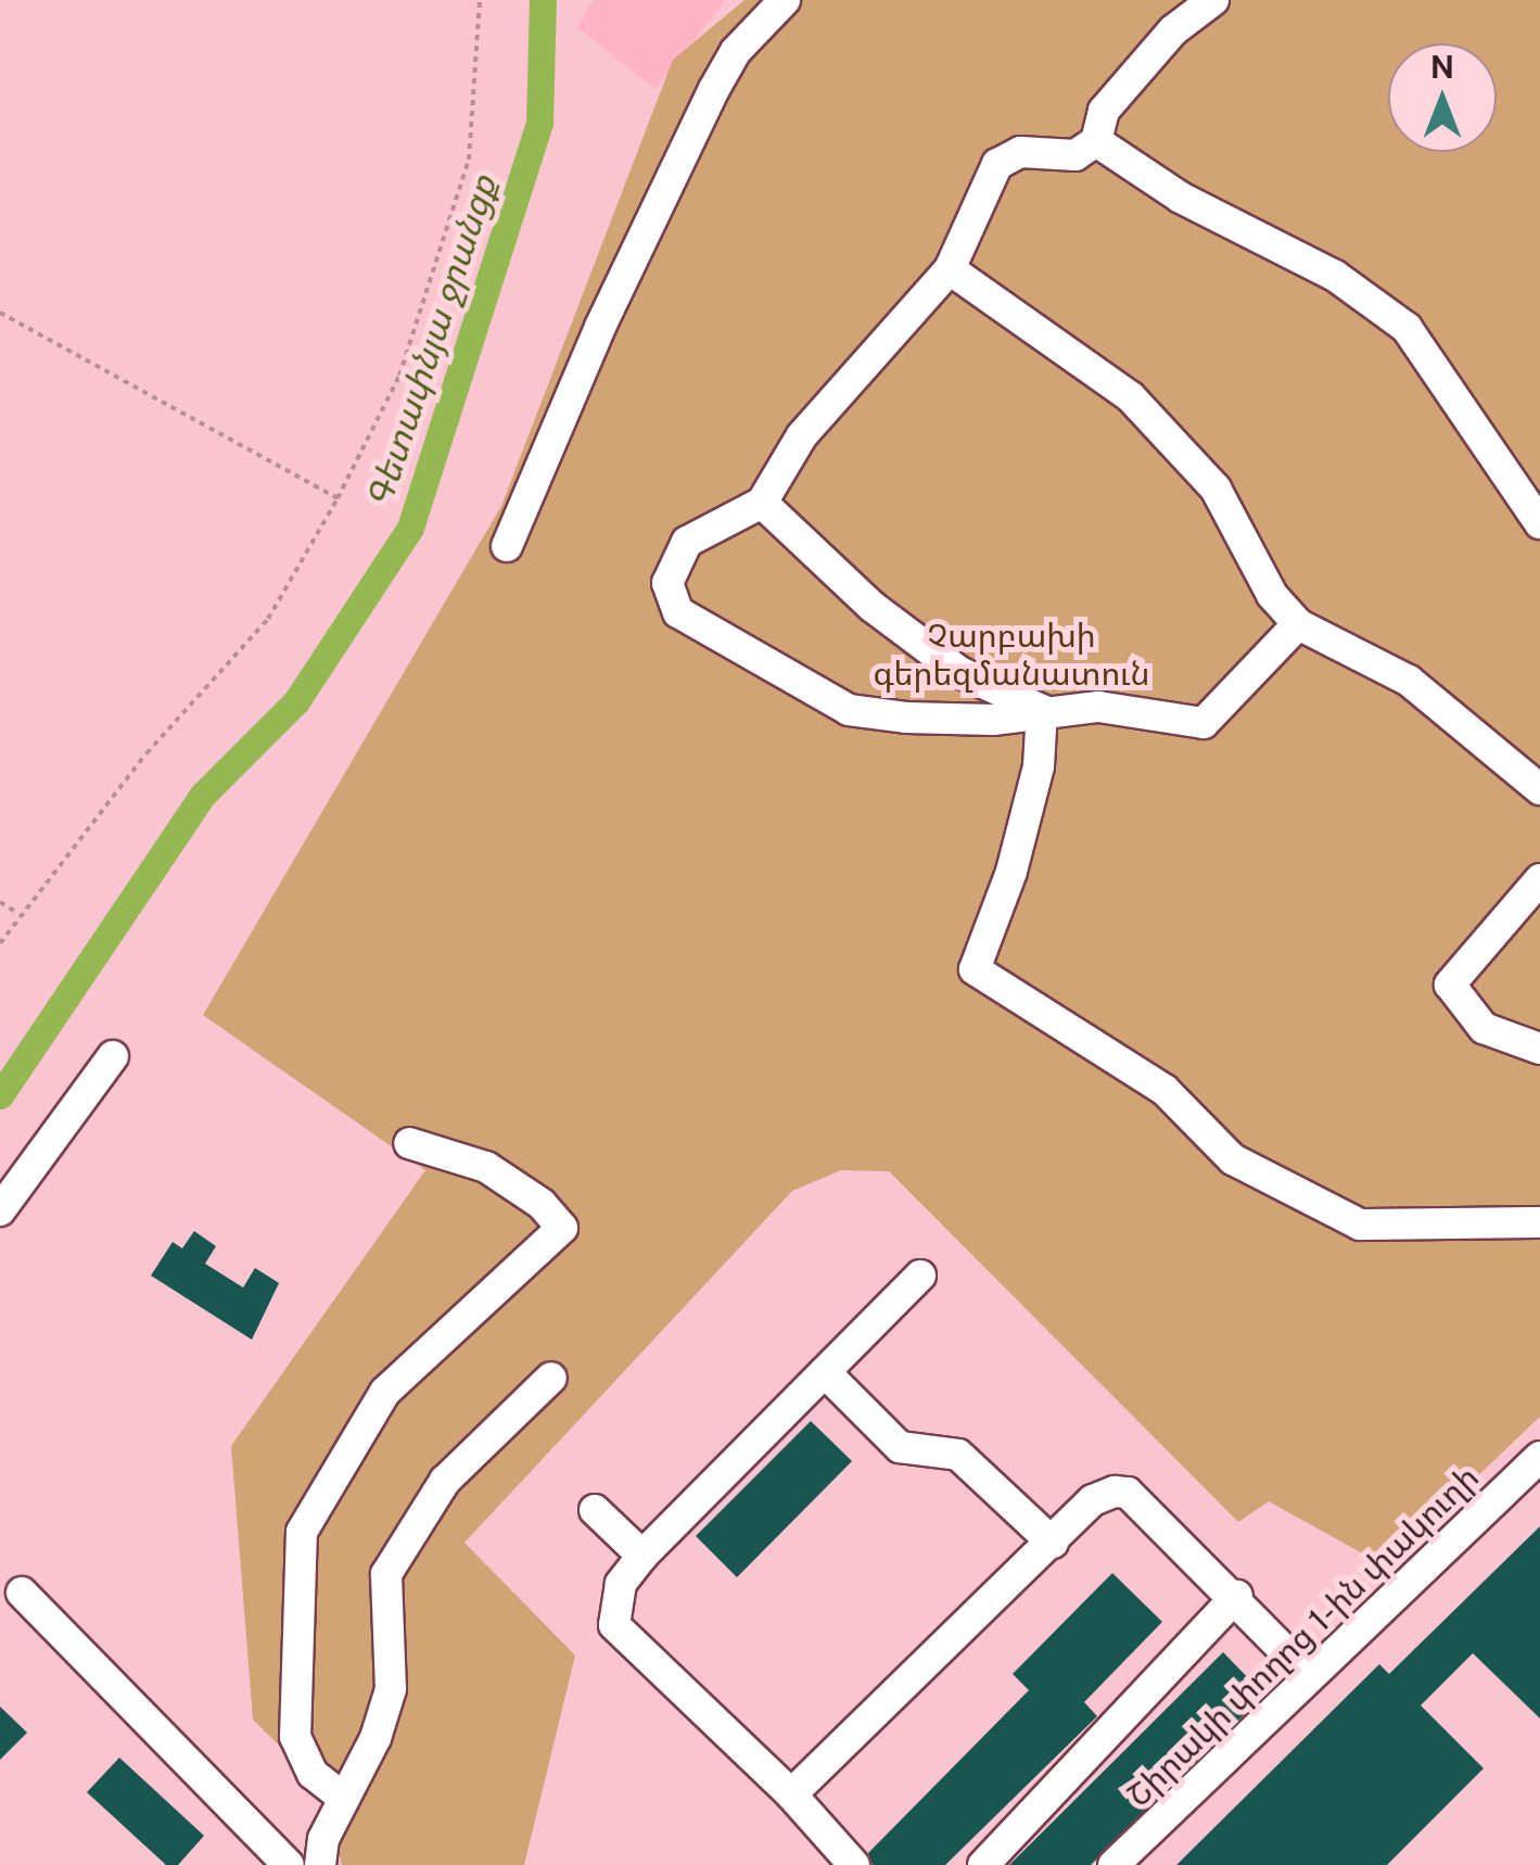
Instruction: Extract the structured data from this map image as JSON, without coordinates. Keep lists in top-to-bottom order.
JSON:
{
  "streets": {
    "street": ["Շիրակի փողոց 1-ին փակուղի"]
  },
  "water": ["Գետափնյա ջրանցք"],
  "parks": ["Չարբախի գերեզմանատուն"],
  "north": "top"
}
